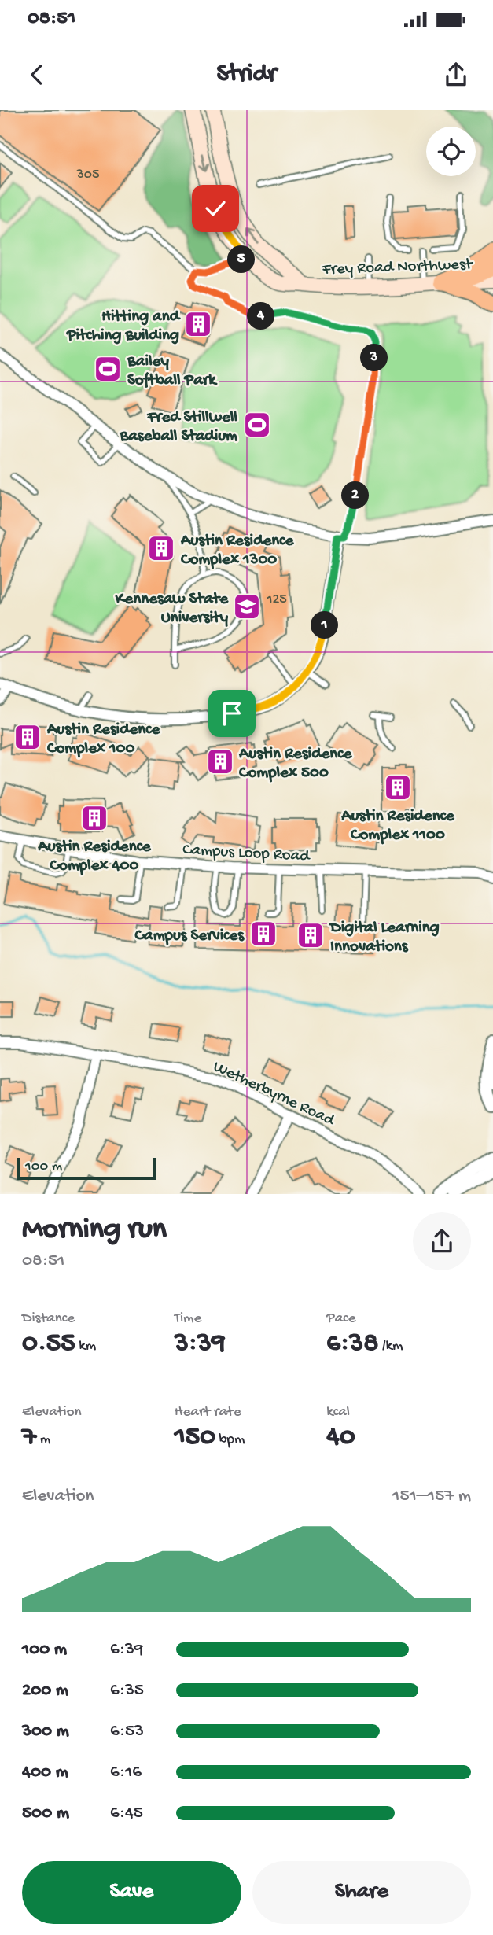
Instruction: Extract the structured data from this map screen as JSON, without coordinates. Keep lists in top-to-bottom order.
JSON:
{
  "streets": {
    "main road": ["Frey Road Northwest"],
    "street": ["Campus Loop Road", "Wetherbyrne Road"]
  },
  "places": {
    "building": [
      "Hitting and Pitching Building",
      "Austin Residence Complex 1300",
      "Austin Residence Complex 100",
      "Austin Residence Complex 500",
      "Austin Residence Complex 1100",
      "Austin Residence Complex 400",
      "Campus Services",
      "Digital Learning Innovations"
    ],
    "sports": ["Bailey Softball Park", "Fred Stillwell Baseball Stadium"],
    "school or university": ["Kennesaw State University"]
  },
  "house_numbers": ["305", "125"],
  "scale_bar": "100 m",
  "page": {
    "status": "08:51",
    "header": "Stridr",
    "pins": [
      "5",
      "4",
      "3",
      "2",
      "1"
    ],
    "scale": "100 m",
    "heading": ["Morning run", "08:51"],
    "stats": [
      ["Distance", "0.55 km"],
      ["Time", "3:39"],
      ["Pace", "6:38 /km"],
      ["Elevation", "7 m"],
      ["Heart rate", "150 bpm"],
      ["kcal", "40"]
    ],
    "chart": ["Elevation", "151–157 m"],
    "list": [
      {
        "name": "100 m",
        "note": "6:39"
      },
      {
        "name": "200 m",
        "note": "6:35"
      },
      {
        "name": "300 m",
        "note": "6:53"
      },
      {
        "name": "400 m",
        "note": "6:16"
      },
      {
        "name": "500 m",
        "note": "6:45"
      }
    ],
    "buttons": ["Save", "Share"]
  }
}
